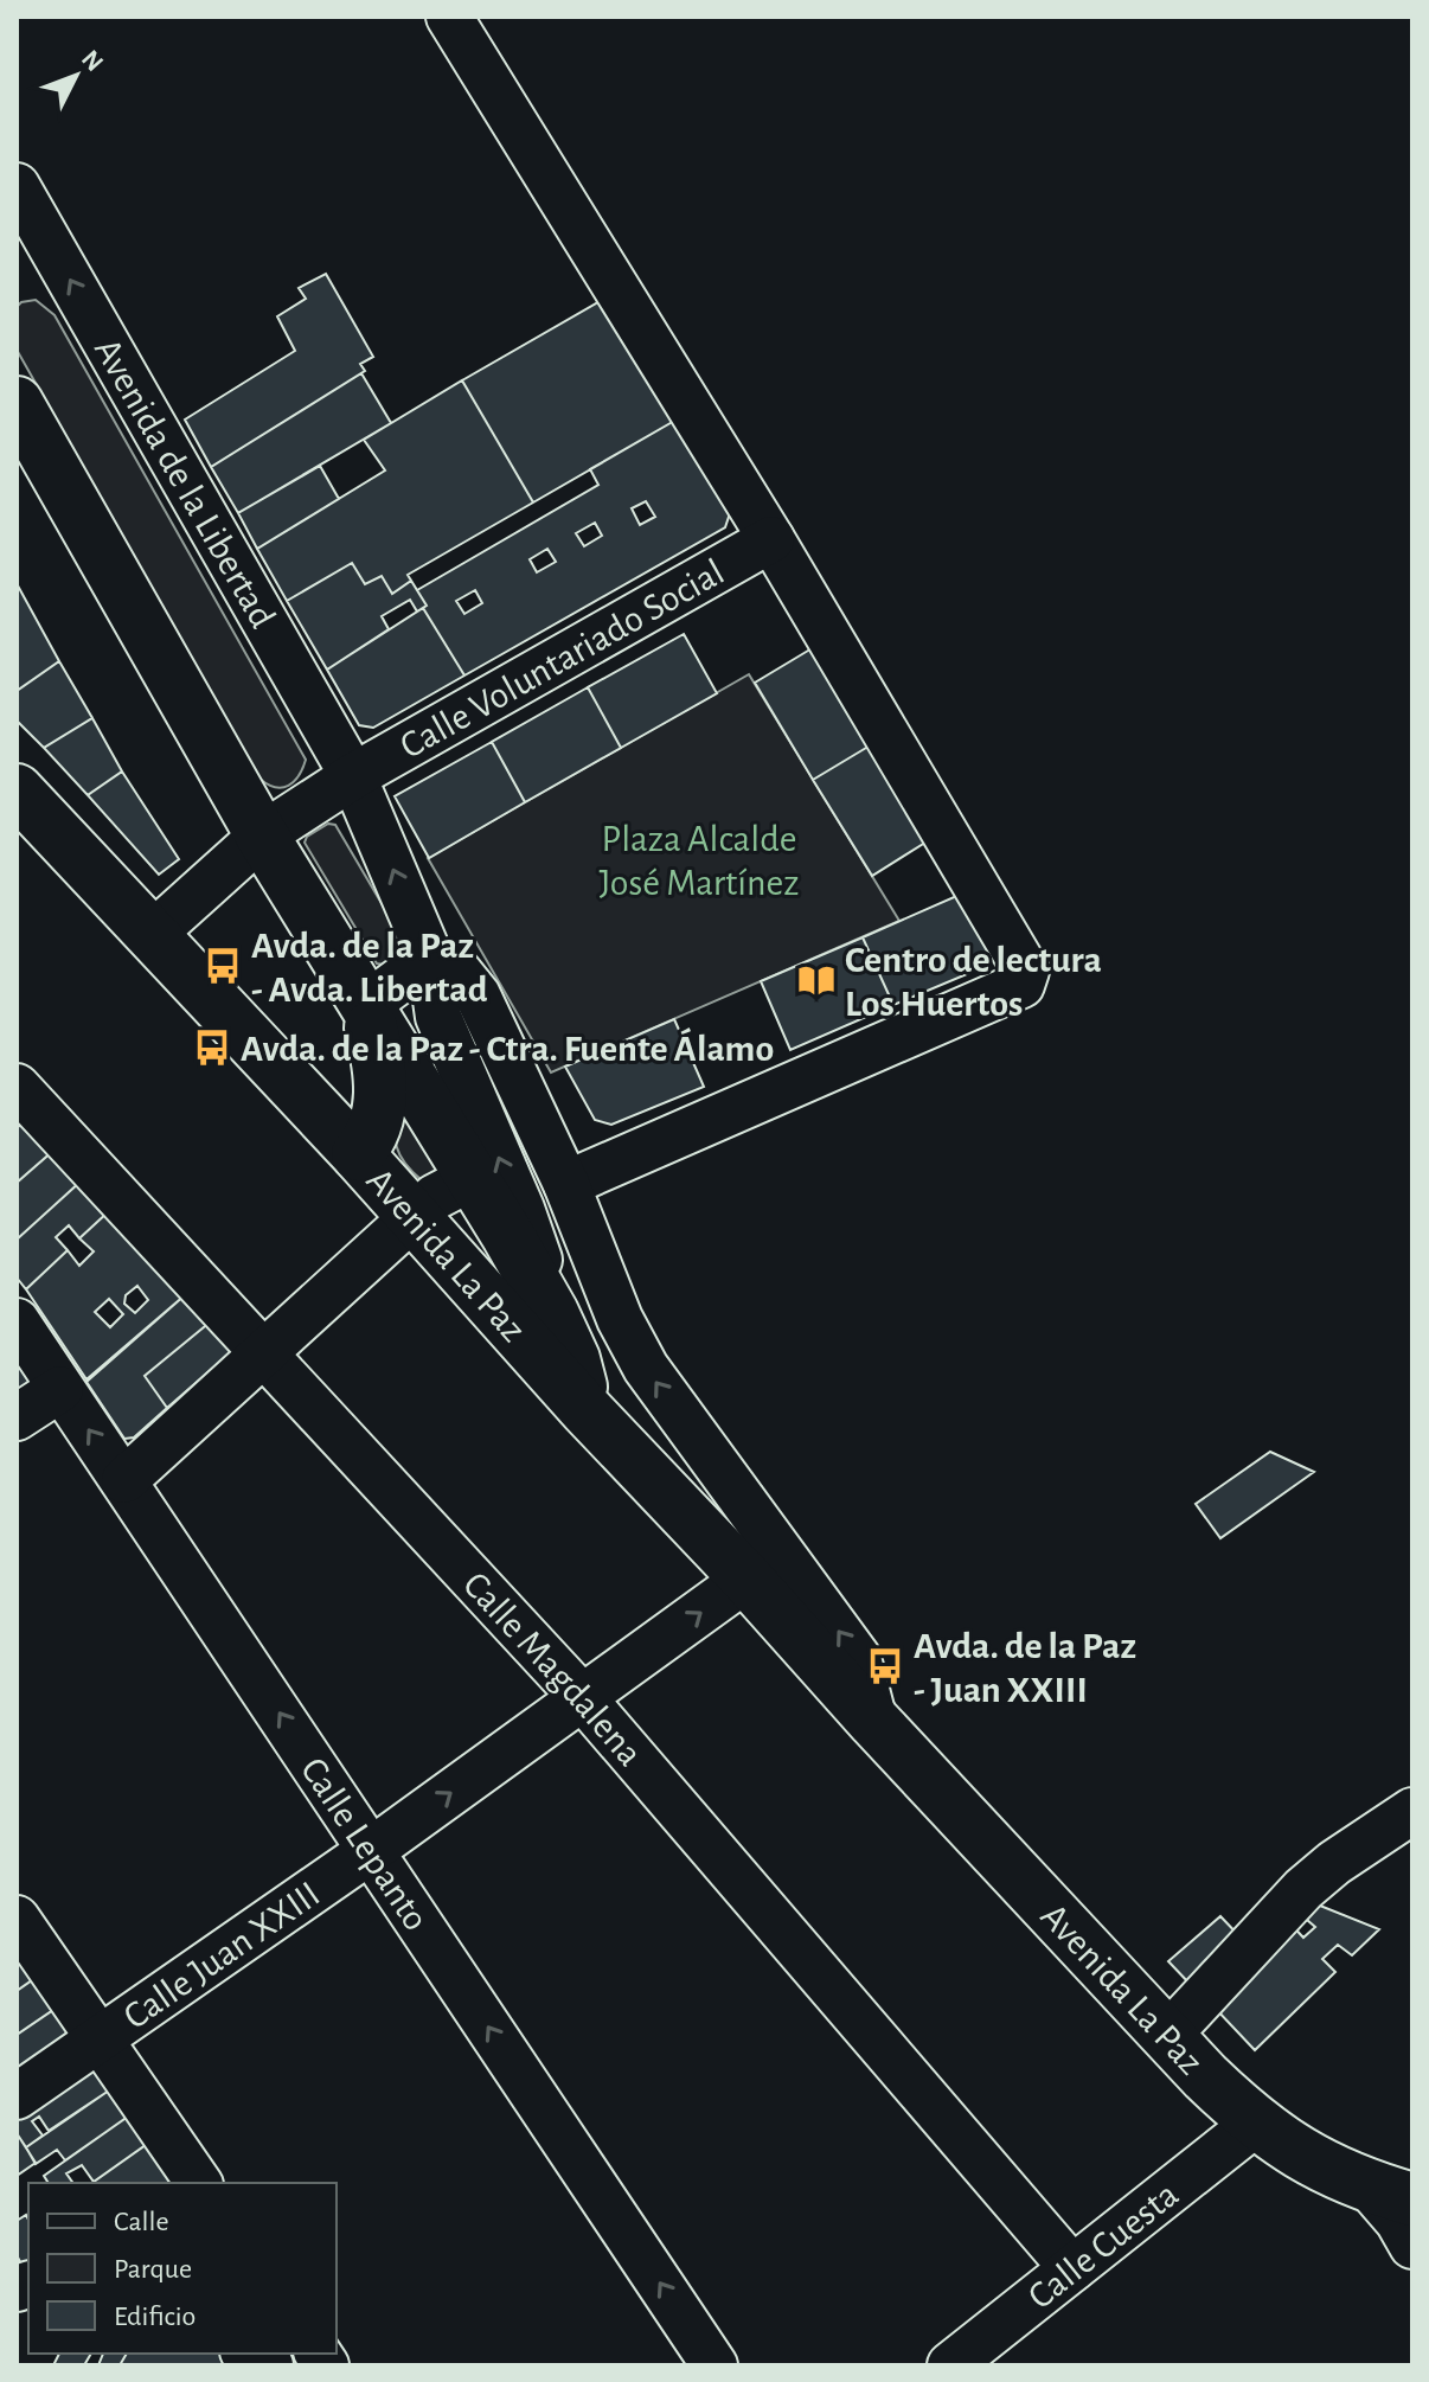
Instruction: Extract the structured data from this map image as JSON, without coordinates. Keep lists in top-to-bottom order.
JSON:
{
  "streets": {
    "main road": ["Avenida de la Libertad", "Avenida La Paz"],
    "street": [
      "Calle Voluntariado Social",
      "Calle Magdalena",
      "Calle Lepanto",
      "Calle Juan XXIII",
      "Calle Cuesta"
    ]
  },
  "crossings": [
    ["Avenida de la Libertad", "Calle Voluntariado Social"],
    ["Avenida de la Libertad", "Avenida La Paz"],
    ["Avenida La Paz", "Calle Juan XXIII"],
    ["Avenida La Paz", "Calle Cuesta"],
    ["Calle Magdalena", "Calle Juan XXIII"],
    ["Calle Magdalena", "Calle Cuesta"],
    ["Calle Lepanto", "Calle Juan XXIII"]
  ],
  "one_way": ["Avenida de la Libertad", "Calle Lepanto", "Calle Juan XXIII"],
  "parks": ["Plaza Alcalde José Martínez"],
  "places": {
    "bus stop": ["Avda. de la Paz - Avda. Libertad", "Avda. de la Paz - Ctra. Fuente Álamo", "Avda. de la Paz - Juan XXIII"],
    "library": ["Centro de lectura Los Huertos"]
  },
  "legend": ["Calle", "Parque", "Edificio"],
  "north": "top right"
}
